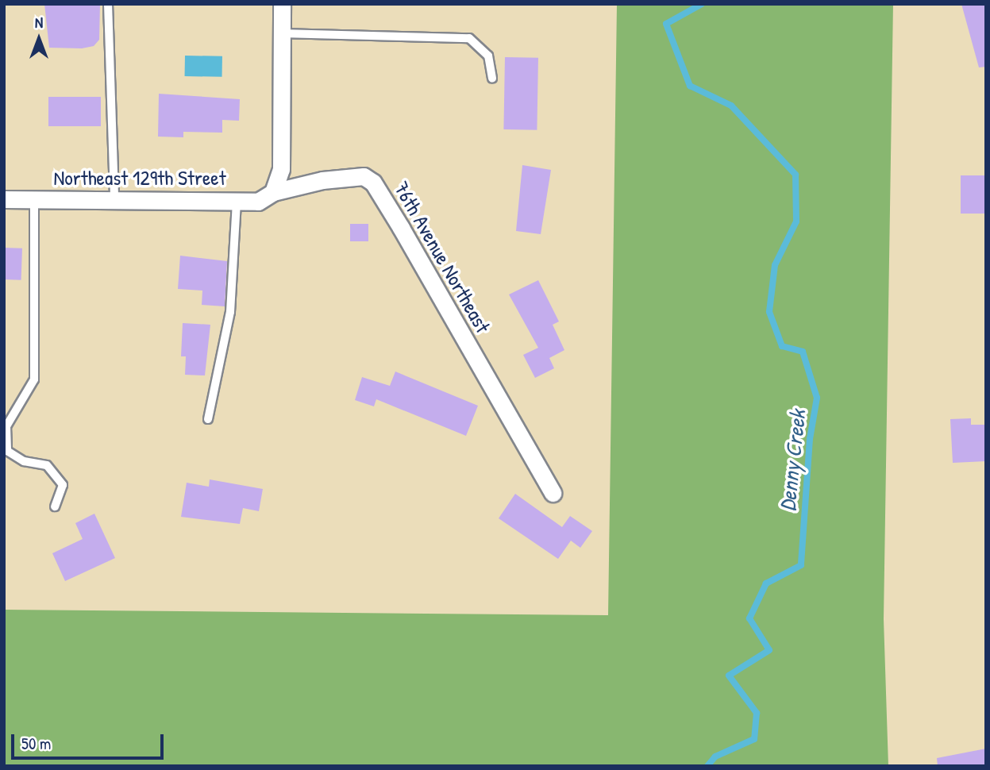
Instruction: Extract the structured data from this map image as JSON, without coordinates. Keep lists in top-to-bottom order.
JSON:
{
  "streets": {
    "street": ["Northeast 129th Street", "76th Avenue Northeast"]
  },
  "crossings": [
    ["Northeast 129th Street", "76th Avenue Northeast"]
  ],
  "water": ["Denny Creek"],
  "scale_bar": "50 m",
  "north": "top"
}
